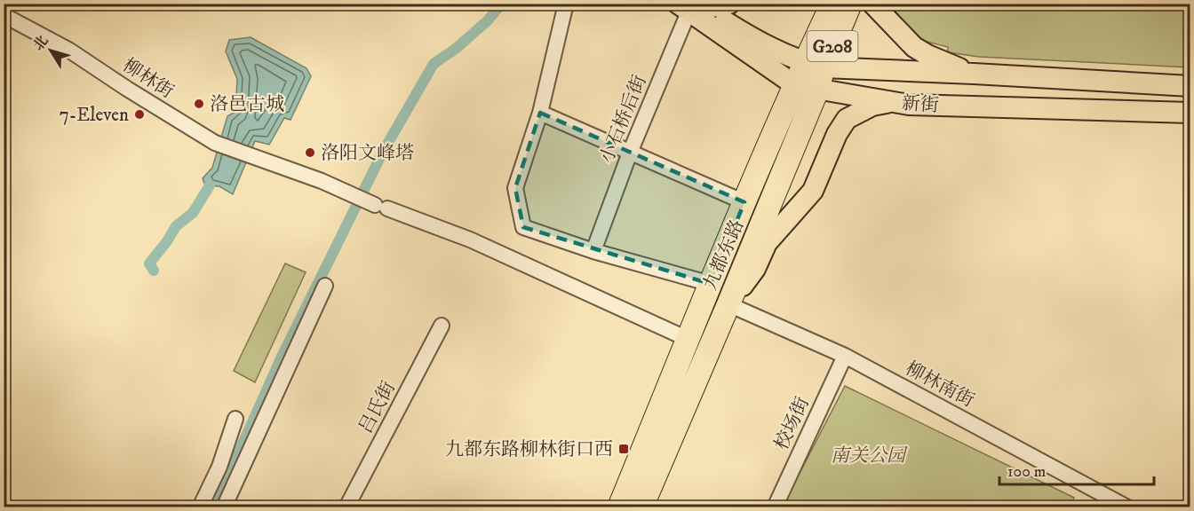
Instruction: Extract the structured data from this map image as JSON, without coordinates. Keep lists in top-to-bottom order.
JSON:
{
  "streets": {
    "highway": ["G208", "九都东路"],
    "main road": ["新街"],
    "street": [
      "柳林街",
      "小石桥后街",
      "柳林南街",
      "吕氏街",
      "校场街"
    ]
  },
  "crossings": [
    ["柳林街", "九都东路"],
    ["新街", "小石桥后街"],
    ["新街", "九都东路"],
    ["九都东路", "柳林南街"],
    ["柳林南街", "校场街"]
  ],
  "parks": ["南关公园"],
  "places": {
    "other": ["洛邑古城", "7-Eleven", "洛阳文峰塔"],
    "transit": ["九都东路柳林街口西"]
  },
  "scale_bar": "100 m",
  "north": "top left"
}
